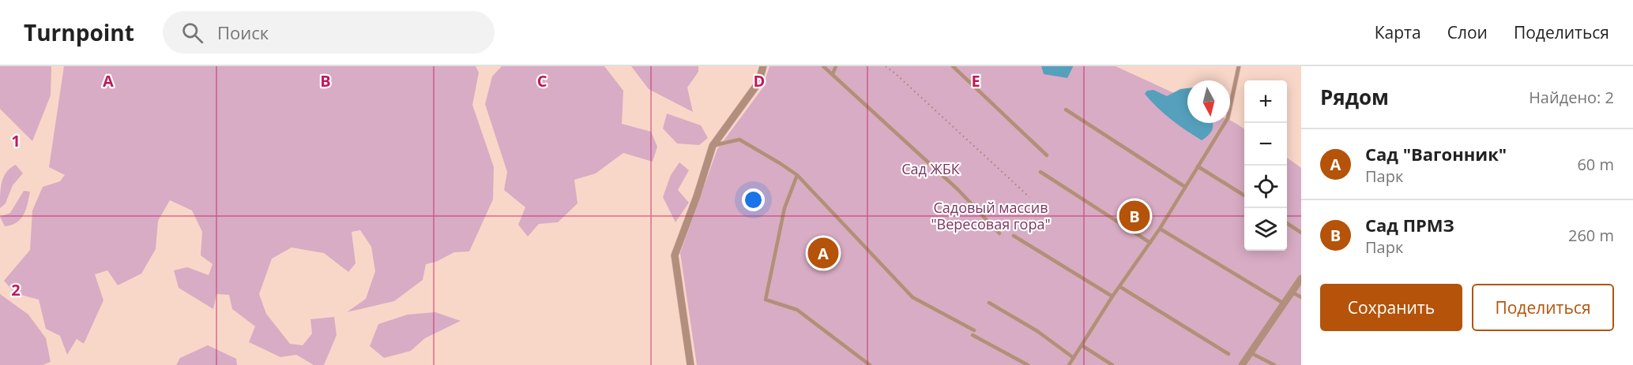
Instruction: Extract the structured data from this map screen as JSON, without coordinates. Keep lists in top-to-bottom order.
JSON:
{
  "parks": ["Сад ЖБК", "Садовый массив \"Вересовая гора\""],
  "north": "bottom",
  "page": {
    "header": "Turnpoint",
    "search": "Поиск",
    "nav": ["Карта", "Слои", "Поделиться"],
    "heading": ["Рядом", "Найдено: 2"],
    "map_buttons": ["+", "−"],
    "list": [
      {
        "mark": "A",
        "name": "Сад \"Вагонник\"",
        "note": "Парк",
        "value": "60 m"
      },
      {
        "mark": "B",
        "name": "Сад ПРМЗ",
        "note": "Парк",
        "value": "260 m"
      }
    ],
    "pins": ["B", "A"],
    "buttons": ["Сохранить", "Поделиться"]
  },
  "grid": {
    "columns": [
      "A",
      "B",
      "C",
      "D",
      "E"
    ],
    "rows": ["1", "2"]
  }
}
